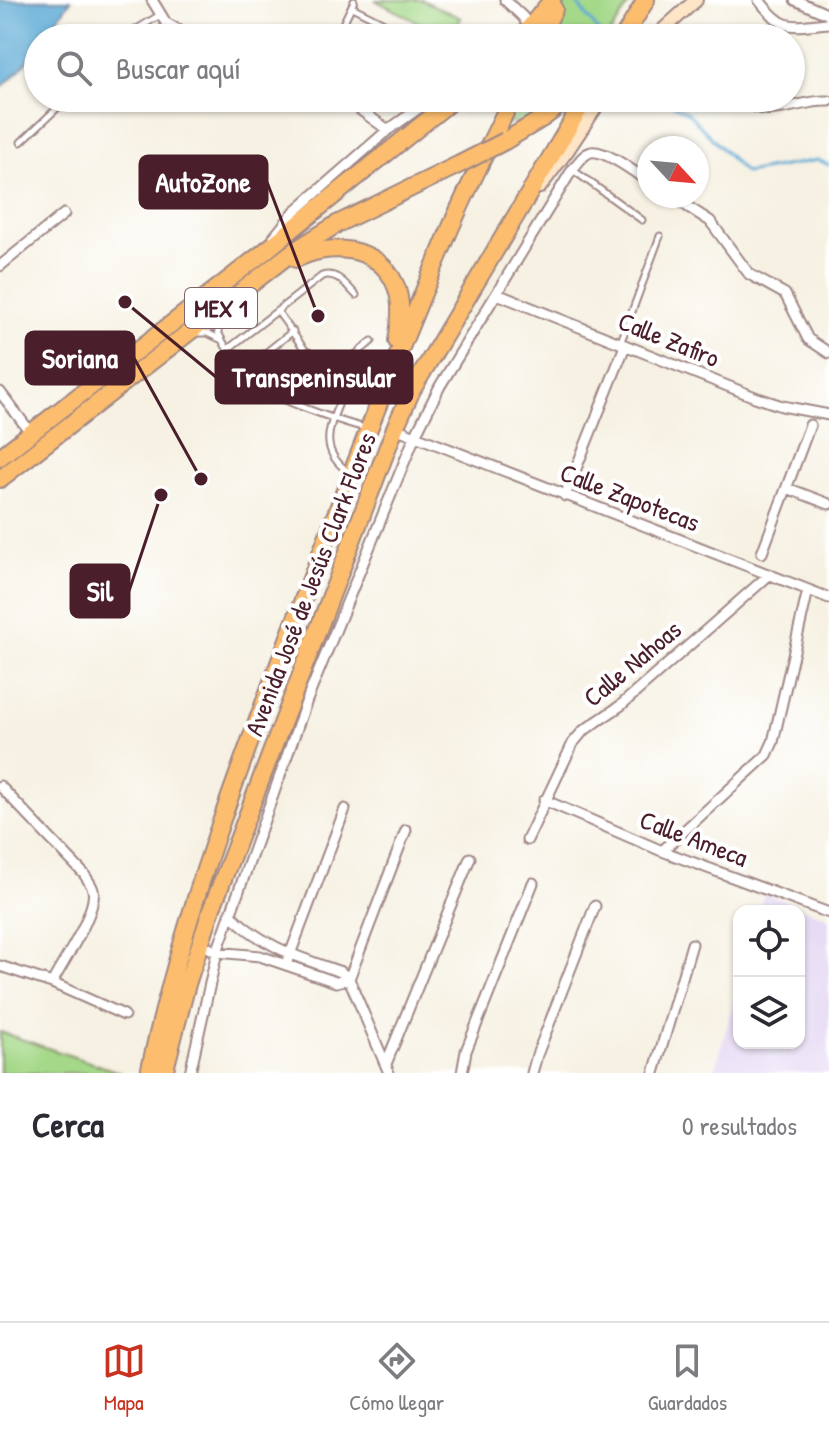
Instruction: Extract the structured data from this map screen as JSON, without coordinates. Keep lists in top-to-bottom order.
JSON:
{
  "streets": {
    "highway": ["MEX 1", "Avenida José de Jesús Clark Flores"],
    "street": [
      "Calle Zafiro",
      "Calle Zapotecas",
      "Calle Nahoas",
      "Calle Ameca"
    ]
  },
  "crossings": [
    ["Calle Zapotecas", "Avenida José de Jesús Clark Flores"],
    ["Calle Zapotecas", "Calle Nahoas"],
    ["Calle Nahoas", "Calle Ameca"]
  ],
  "places": [
    "Transpeninsular",
    "AutoZone",
    "Soriana",
    "Sil"
  ],
  "north": "bottom right",
  "page": {
    "search": "Buscar aquí",
    "heading": ["Cerca", "0 resultados"],
    "nav": ["Mapa", "Cómo llegar", "Guardados"]
  }
}
